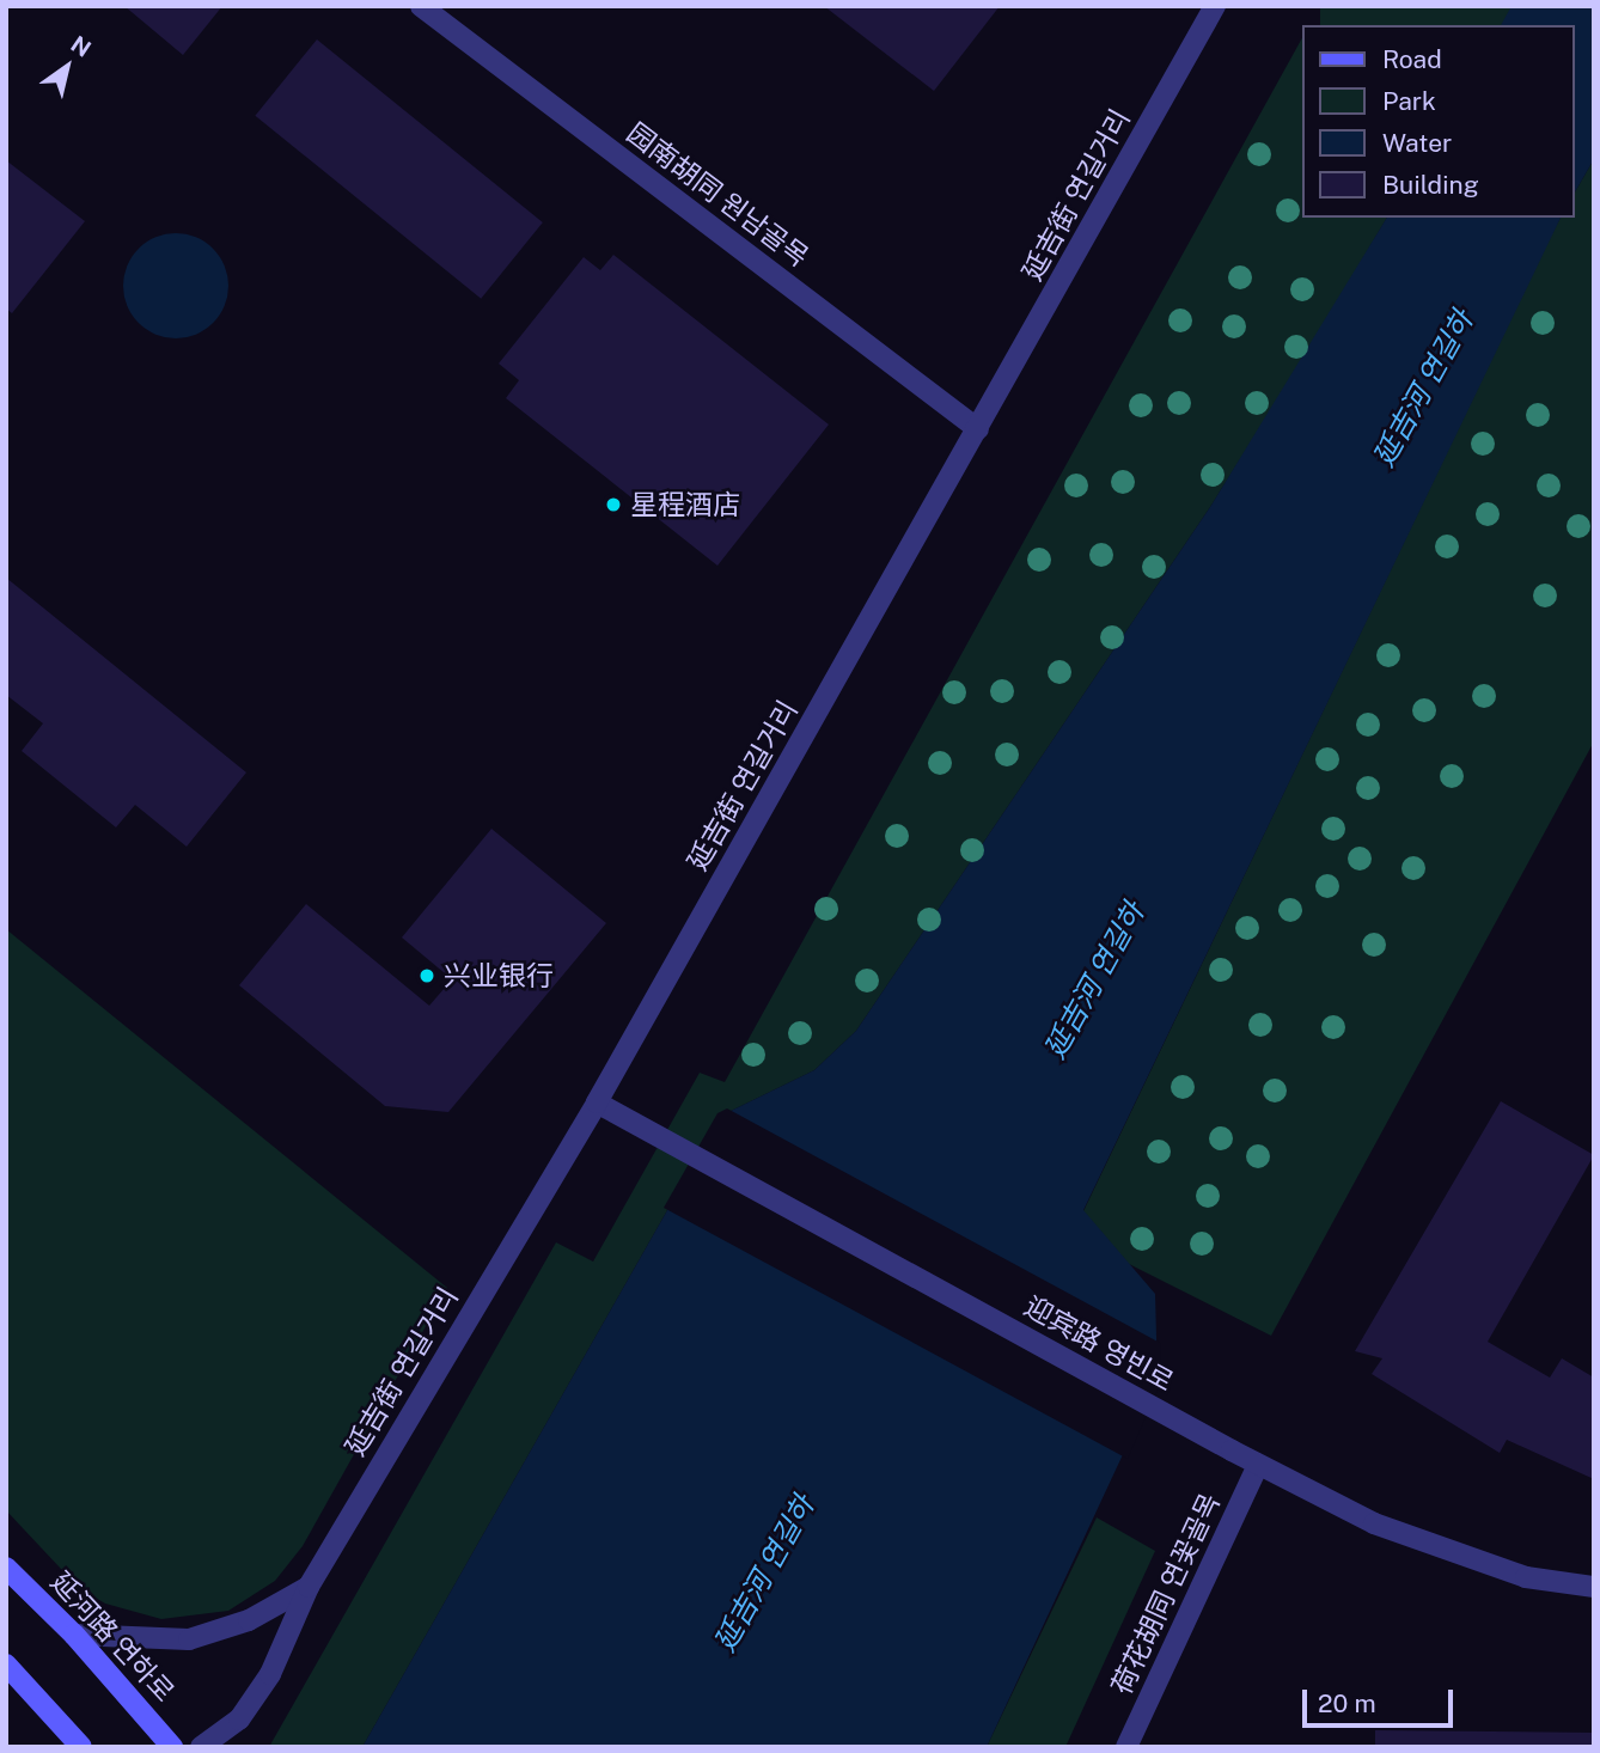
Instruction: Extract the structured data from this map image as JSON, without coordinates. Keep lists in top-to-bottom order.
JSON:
{
  "streets": {
    "main road": ["延河路 연하로"],
    "street": [
      "园南胡同 원남골목",
      "延吉街 연길거리",
      "迎宾路 영빈로",
      "荷花胡同 연꽃골목"
    ]
  },
  "crossings": [
    ["园南胡同 원남골목", "延吉街 연길거리"],
    ["延吉街 연길거리", "迎宾路 영빈로"],
    ["延吉街 연길거리", "延河路 연하로"],
    ["迎宾路 영빈로", "荷花胡同 연꽃골목"]
  ],
  "water": ["延吉河 연길하"],
  "places": ["星程酒店", "兴业银行"],
  "legend": [
    "Road",
    "Park",
    "Water",
    "Building"
  ],
  "scale_bar": "20 m",
  "north": "top right"
}
